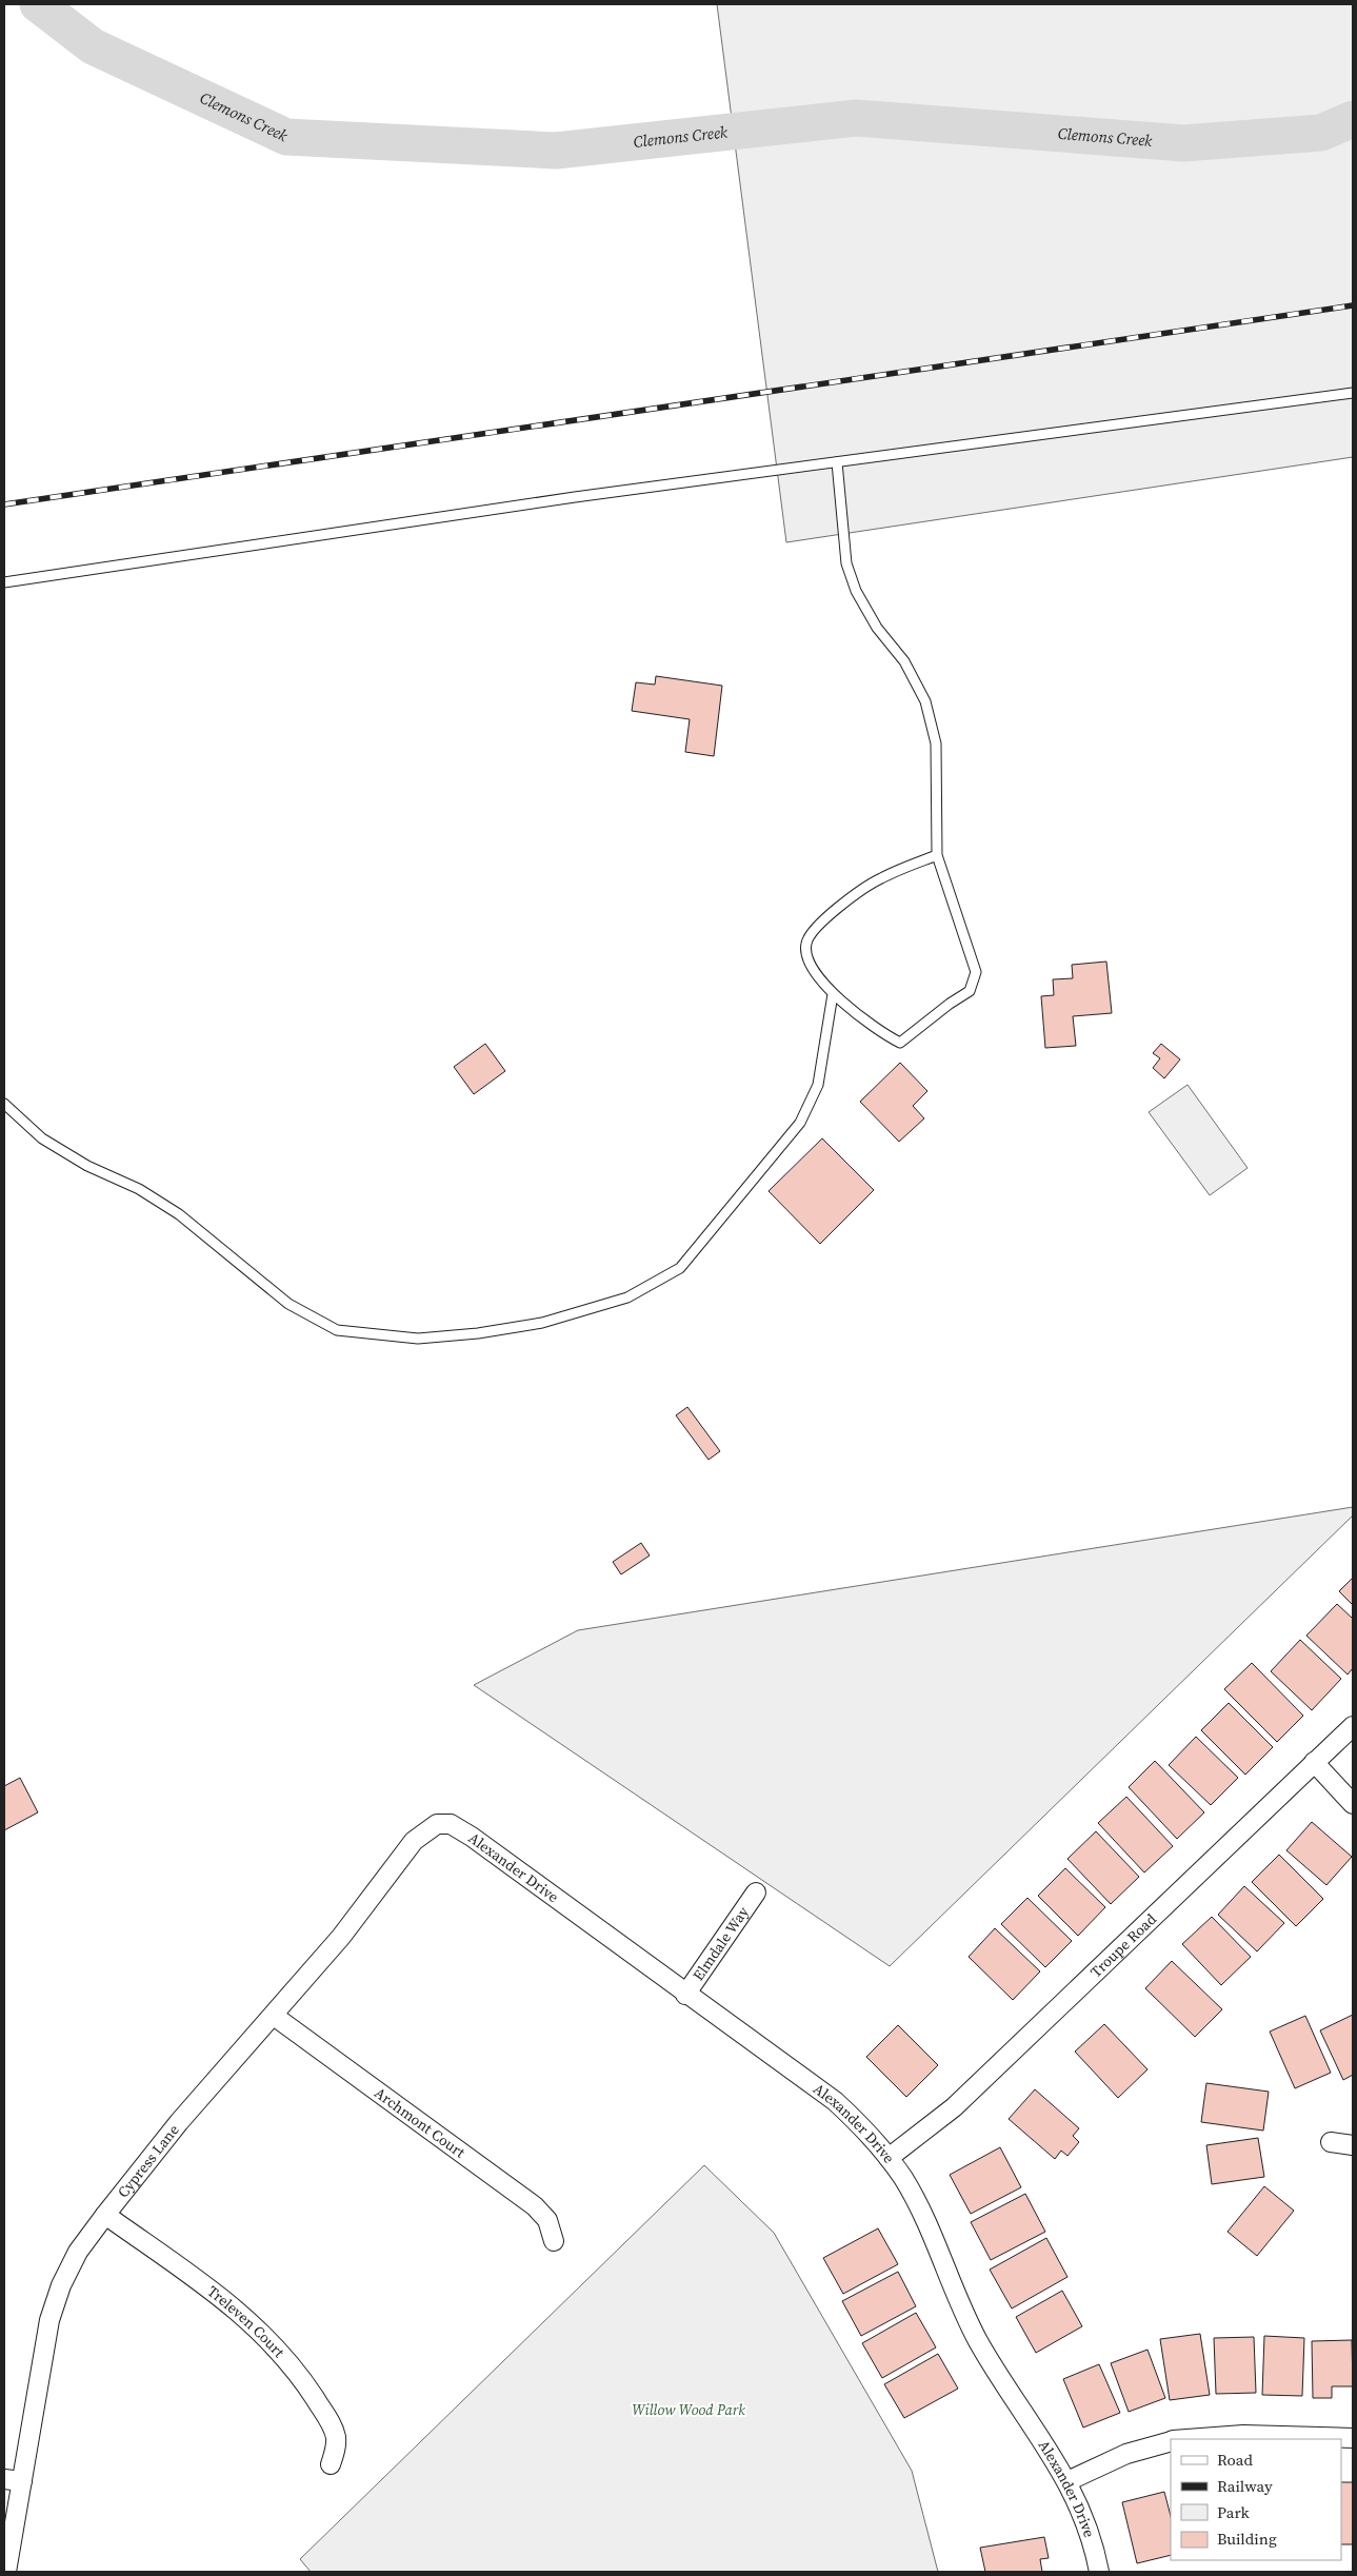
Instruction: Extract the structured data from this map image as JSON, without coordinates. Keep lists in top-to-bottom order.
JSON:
{
  "streets": {
    "street": [
      "Alexander Drive",
      "Elmdale Way",
      "Troupe Road",
      "Archmont Court",
      "Cypress Lane",
      "Treleven Court"
    ]
  },
  "crossings": [
    ["Alexander Drive", "Elmdale Way"],
    ["Alexander Drive", "Troupe Road"],
    ["Alexander Drive", "Cypress Lane"],
    ["Archmont Court", "Cypress Lane"],
    ["Cypress Lane", "Treleven Court"]
  ],
  "water": ["Clemons Creek"],
  "parks": ["Willow Wood Park"],
  "legend": [
    "Road",
    "Railway",
    "Park",
    "Building"
  ]
}
